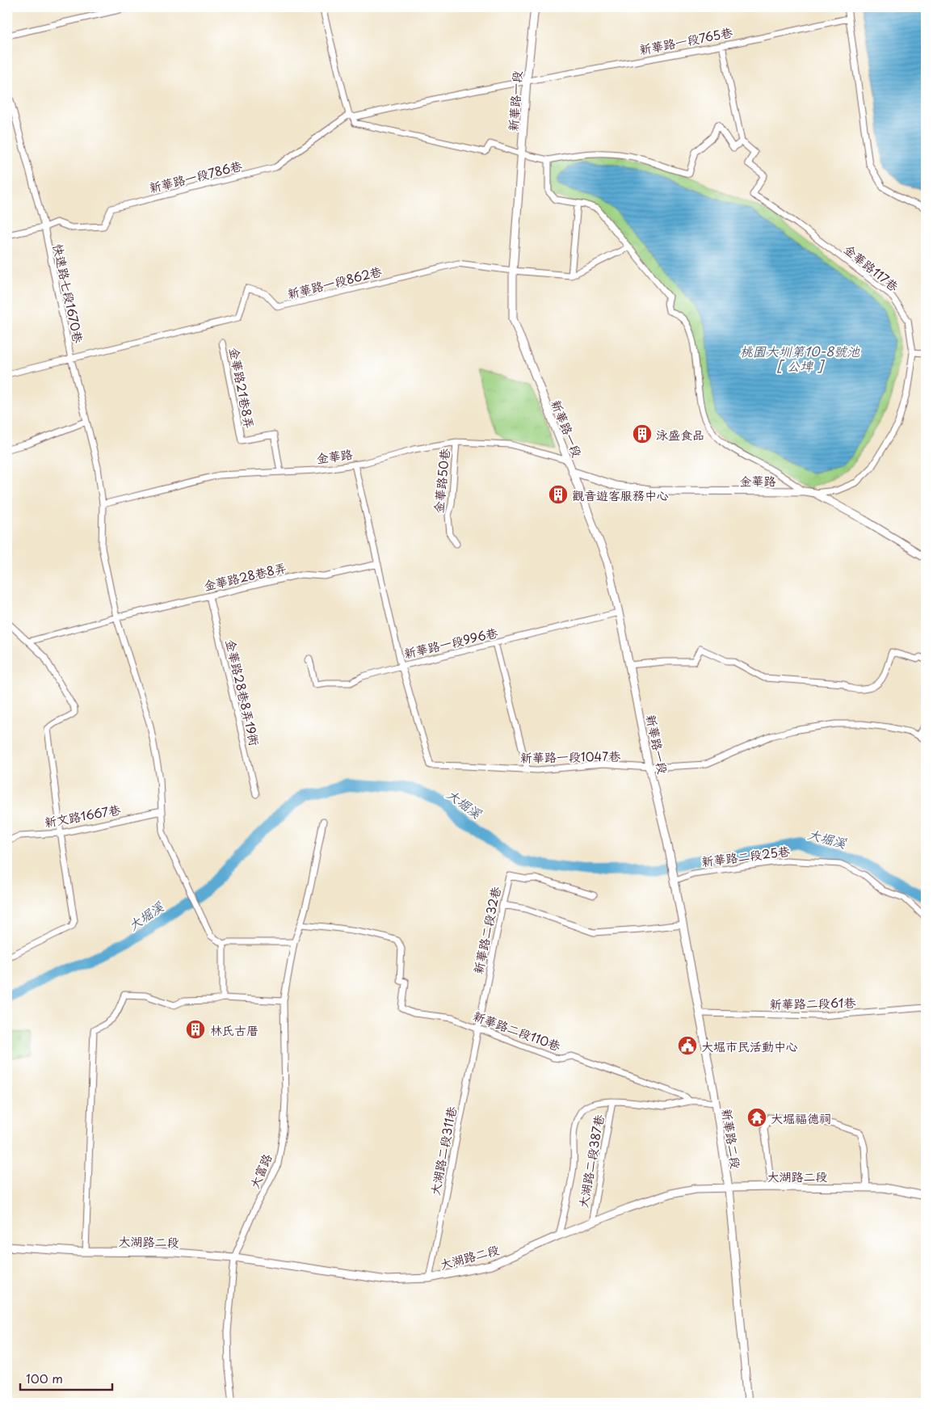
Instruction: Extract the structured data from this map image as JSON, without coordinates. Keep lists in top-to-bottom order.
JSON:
{
  "streets": {
    "street": [
      "新華路一段765巷",
      "新華路一段",
      "新華路一段786巷",
      "金華路117巷",
      "新華路一段862巷",
      "快速路七段1670巷",
      "金華路21巷8弄",
      "金華路",
      "金華路50巷",
      "金華路28巷8弄",
      "新華路一段996巷",
      "金華路28巷8弄19衖",
      "新華路一段1047巷",
      "新文路1667巷",
      "新華路二段25巷",
      "新華路二段32巷",
      "新華路二段61巷",
      "新華路二段110巷",
      "新華路二段",
      "大湖路二段311巷",
      "大湖路二段387巷",
      "大富路",
      "大湖路二段"
    ]
  },
  "crossings": [
    ["新華路一段765巷", "新華路一段"],
    ["新華路一段765巷", "新華路一段786巷"],
    ["新華路一段", "新華路一段786巷"],
    ["新華路一段", "新華路一段862巷"],
    ["新華路一段", "金華路"],
    ["新華路一段", "新華路一段996巷"],
    ["新華路一段", "新華路一段1047巷"],
    ["新華路一段", "新華路二段25巷"],
    ["新華路一段", "新華路二段"],
    ["新華路一段786巷", "快速路七段1670巷"],
    ["金華路117巷", "金華路"],
    ["新華路一段862巷", "快速路七段1670巷"],
    ["快速路七段1670巷", "金華路"],
    ["快速路七段1670巷", "金華路28巷8弄"],
    ["快速路七段1670巷", "新文路1667巷"],
    ["金華路21巷8弄", "金華路"],
    ["金華路", "金華路50巷"],
    ["金華路28巷8弄", "金華路28巷8弄19衖"],
    ["新華路一段996巷", "新華路一段1047巷"],
    ["新華路二段25巷", "新華路二段"],
    ["新華路二段32巷", "新華路二段110巷"],
    ["新華路二段32巷", "大湖路二段311巷"],
    ["新華路二段61巷", "新華路二段"],
    ["新華路二段110巷", "大湖路二段311巷"],
    ["新華路二段110巷", "大富路"],
    ["新華路二段", "大湖路二段"],
    ["大湖路二段311巷", "大湖路二段"],
    ["大湖路二段387巷", "大湖路二段"],
    ["大富路", "大湖路二段"]
  ],
  "water": ["桃園大圳第10-8號池 [ 公埤 ]", "大堀溪"],
  "places": {
    "building": ["泳盛食品", "觀音遊客服務中心", "林氏古厝"],
    "public building": ["大堀市民活動中心"],
    "temple": ["大堀福德祠"]
  },
  "scale_bar": "100 m"
}
